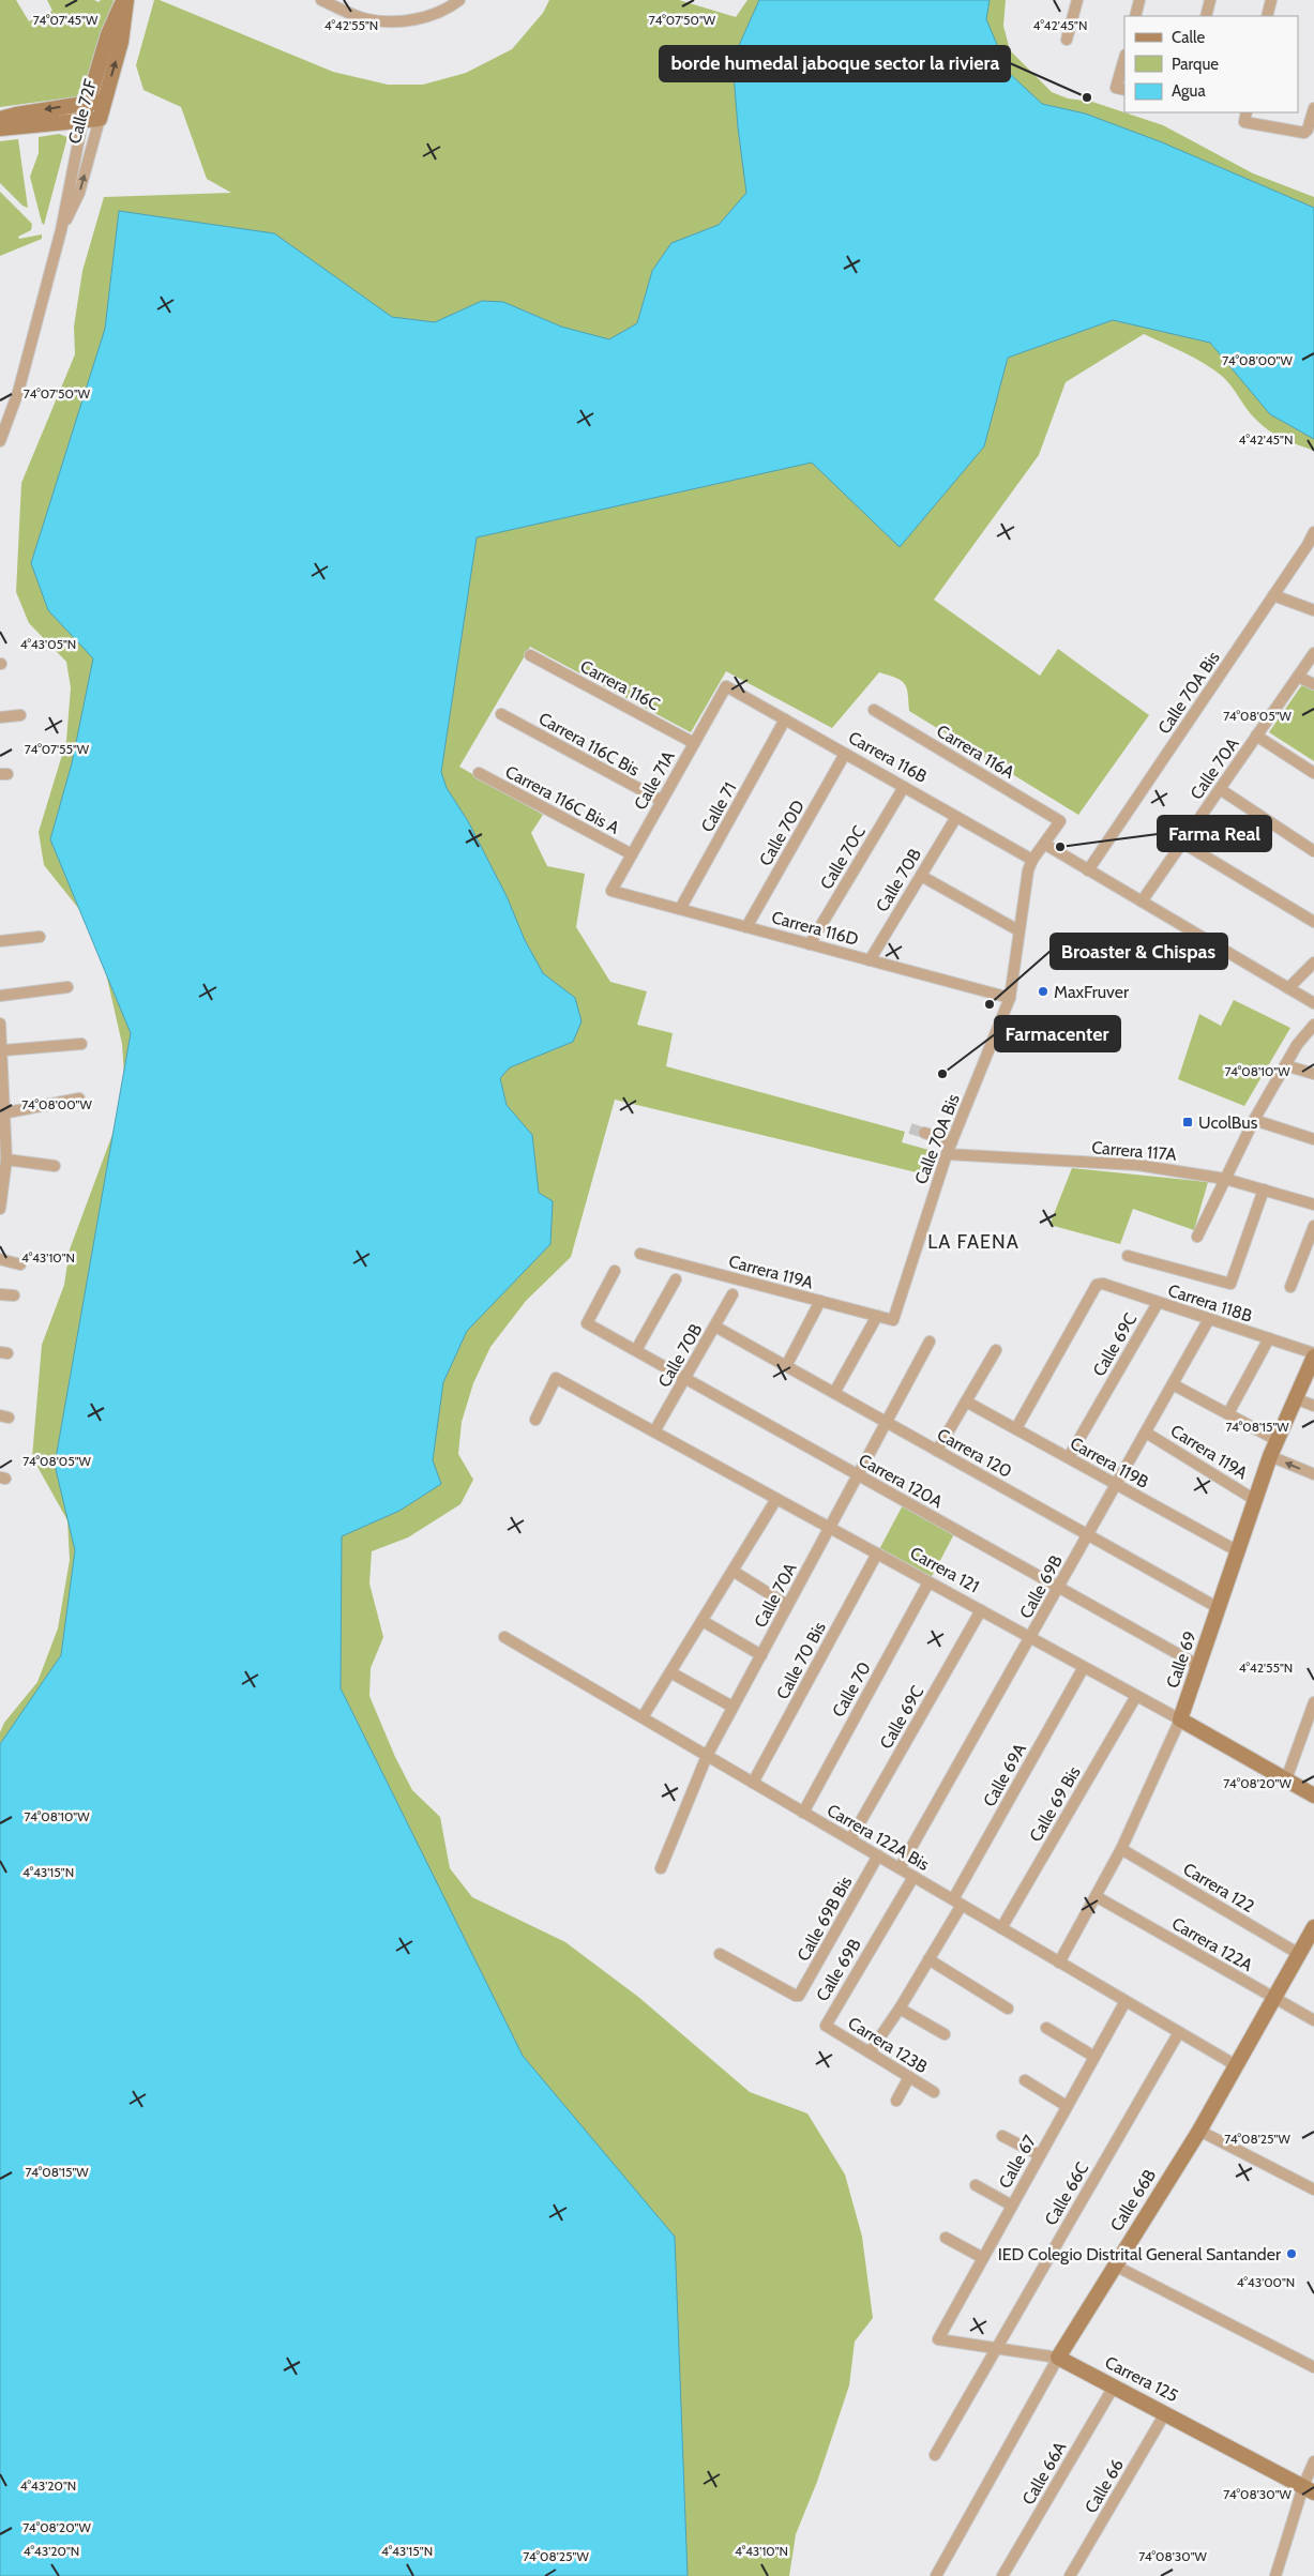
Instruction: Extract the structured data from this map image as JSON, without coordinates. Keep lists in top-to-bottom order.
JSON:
{
  "streets": {
    "street": [
      "Calle 72F",
      "Carrera 116C",
      "Calle 70A Bis",
      "Carrera 116C Bis",
      "Carrera 116A",
      "Carrera 116B",
      "Calle 70A",
      "Calle 71A",
      "Carrera 116C Bis A",
      "Calle 71",
      "Calle 70D",
      "Calle 70C",
      "Calle 70B",
      "Carrera 116D",
      "Carrera 117A",
      "Carrera 119A",
      "Carrera 118B",
      "Calle 69C",
      "Carrera 120",
      "Carrera 119B",
      "Carrera 120A",
      "Carrera 121",
      "Calle 69B",
      "Calle 69",
      "Calle 70 Bis",
      "Calle 70",
      "Calle 69A",
      "Calle 69 Bis",
      "Carrera 122A Bis",
      "Carrera 122",
      "Calle 69B Bis",
      "Carrera 122A",
      "Carrera 123B",
      "Calle 67",
      "Calle 66C",
      "Calle 66B",
      "Carrera 125",
      "Calle 66A",
      "Calle 66"
    ]
  },
  "crossings": [
    ["Carrera 116C", "Calle 71A"],
    ["Calle 70A Bis", "Carrera 116A"],
    ["Calle 70A Bis", "Carrera 116B"],
    ["Calle 70A Bis", "Carrera 116D"],
    ["Calle 70A Bis", "Carrera 117A"],
    ["Calle 70A Bis", "Carrera 119A"],
    ["Carrera 116C Bis", "Calle 71A"],
    ["Carrera 116B", "Calle 71A"],
    ["Carrera 116B", "Calle 71"],
    ["Carrera 116B", "Calle 70D"],
    ["Carrera 116B", "Calle 70C"],
    ["Carrera 116B", "Calle 70B"],
    ["Calle 70A", "Carrera 120"],
    ["Calle 70A", "Carrera 120A"],
    ["Calle 70A", "Carrera 121"],
    ["Calle 70A", "Carrera 122A Bis"],
    ["Calle 71A", "Carrera 116C Bis A"],
    ["Calle 71A", "Carrera 116D"],
    ["Calle 71", "Carrera 116D"],
    ["Calle 70D", "Carrera 116D"],
    ["Calle 70C", "Carrera 116D"],
    ["Calle 70B", "Carrera 116D"],
    ["Calle 70B", "Carrera 120"],
    ["Calle 70B", "Carrera 120A"],
    ["Calle 70B", "Carrera 121"],
    ["Carrera 119A", "Calle 69B"],
    ["Carrera 119A", "Calle 69"],
    ["Carrera 118B", "Calle 69C"],
    ["Carrera 118B", "Carrera 119B"],
    ["Carrera 118B", "Calle 69B"],
    ["Calle 69C", "Carrera 119B"],
    ["Calle 69C", "Carrera 121"],
    ["Calle 69C", "Carrera 122A Bis"],
    ["Carrera 120", "Calle 69B"],
    ["Carrera 120", "Calle 69"],
    ["Carrera 119B", "Calle 69B"],
    ["Carrera 119B", "Calle 69"],
    ["Carrera 120A", "Calle 69B"],
    ["Carrera 120A", "Calle 69"],
    ["Carrera 121", "Calle 69B"],
    ["Carrera 121", "Calle 69"],
    ["Carrera 121", "Calle 70 Bis"],
    ["Carrera 121", "Calle 70"],
    ["Carrera 121", "Calle 69A"],
    ["Carrera 121", "Calle 69 Bis"],
    ["Calle 69B", "Carrera 122A Bis"],
    ["Calle 69B", "Carrera 123B"],
    ["Calle 69", "Carrera 122A Bis"],
    ["Calle 69", "Carrera 122"],
    ["Calle 69", "Carrera 122A"],
    ["Calle 70 Bis", "Carrera 122A Bis"],
    ["Calle 70", "Carrera 122A Bis"],
    ["Calle 69A", "Carrera 122A Bis"],
    ["Calle 69A", "Carrera 123B"],
    ["Calle 69 Bis", "Carrera 122A Bis"],
    ["Carrera 122A Bis", "Calle 69B Bis"],
    ["Carrera 122A Bis", "Calle 67"],
    ["Carrera 122A Bis", "Calle 66C"],
    ["Carrera 122A Bis", "Calle 66B"],
    ["Carrera 122", "Calle 66B"],
    ["Carrera 122A", "Calle 66B"],
    ["Calle 67", "Carrera 125"],
    ["Calle 66C", "Carrera 125"],
    ["Calle 66B", "Carrera 125"],
    ["Carrera 125", "Calle 66A"],
    ["Carrera 125", "Calle 66"]
  ],
  "districts": ["LA FAENA"],
  "places": {
    "other": [
      "borde humedal jaboque sector la riviera",
      "Farma Real",
      "MaxFruver",
      "Broaster & Chispas",
      "Farmacenter",
      "IED Colegio Distrital General Santander"
    ],
    "transit": ["UcolBus"]
  },
  "legend": ["Calle", "Parque", "Agua"],
  "coordinates": [
    "74°07'45\"W",
    "74°07'50\"W",
    "4°42'55\"N",
    "4°42'45\"N",
    "74°08'00\"W",
    "4°43'05\"N",
    "74°08'05\"W",
    "74°07'55\"W",
    "74°08'10\"W",
    "4°43'10\"N",
    "74°08'15\"W",
    "74°08'20\"W",
    "4°43'15\"N",
    "74°08'25\"W",
    "4°43'00\"N",
    "4°43'20\"N",
    "74°08'30\"W"
  ]
}
